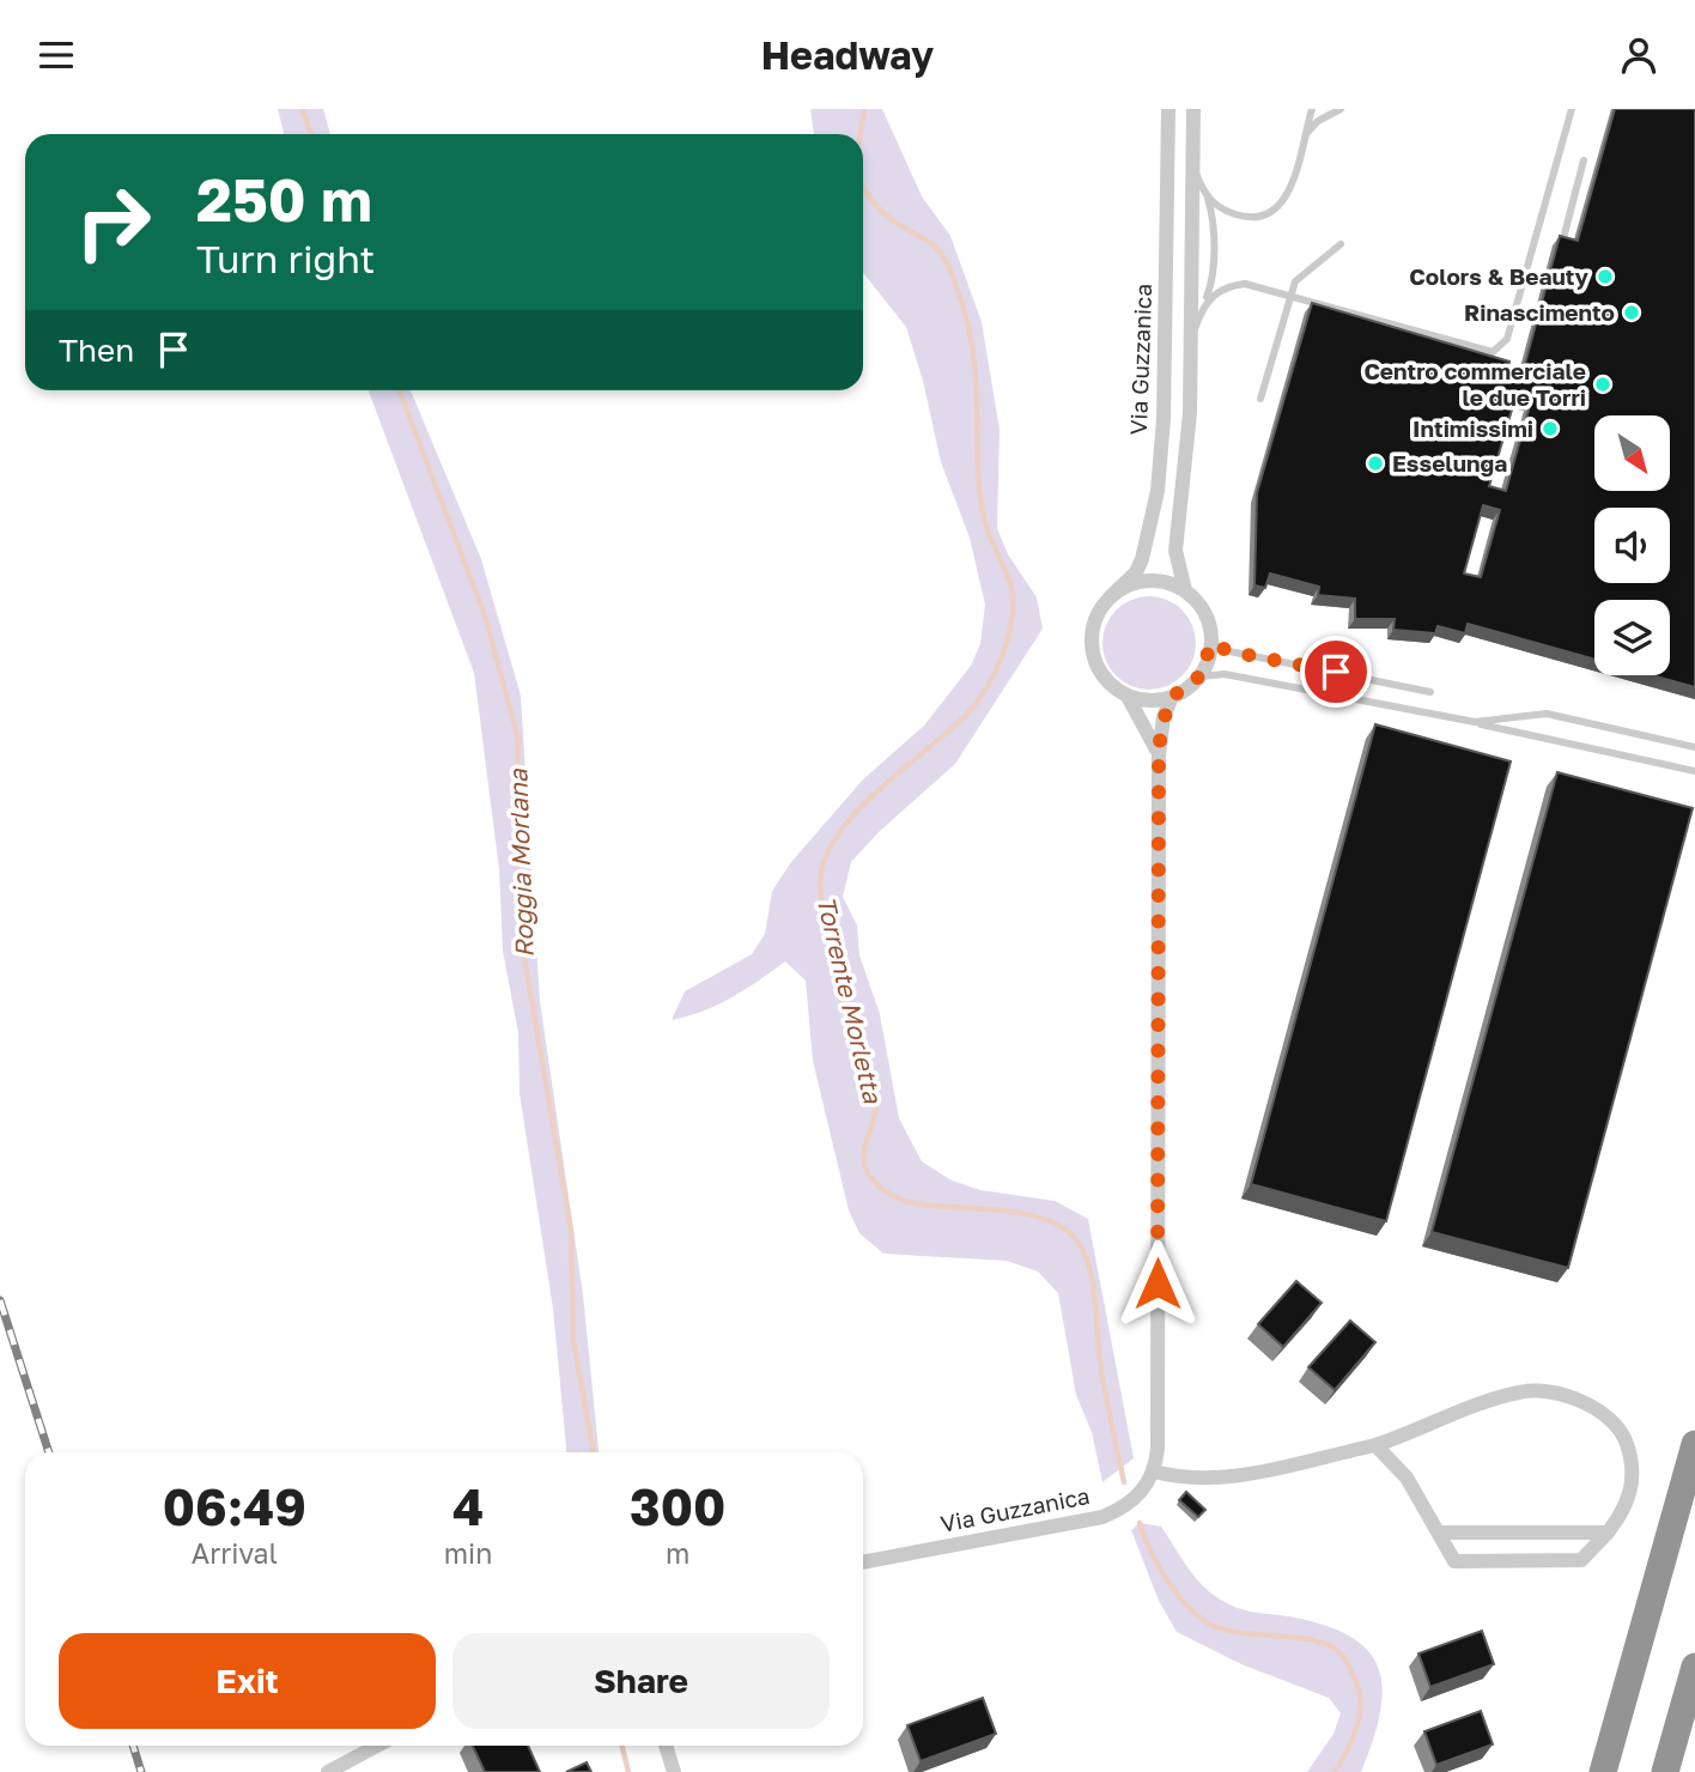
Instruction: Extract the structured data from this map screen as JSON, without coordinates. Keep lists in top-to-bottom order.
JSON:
{
  "streets": {
    "street": ["Via Guzzanica"]
  },
  "water": ["Roggia Morlana", "Torrente Morletta"],
  "places": [
    "Colors & Beauty",
    "Rinascimento",
    "Centro commerciale le due Torri",
    "Intimissimi",
    "Esselunga"
  ],
  "north": "bottom right",
  "page": {
    "header": "Headway",
    "turn": ["250 m", "Turn right"],
    "then": "Then",
    "eta": [
      "06:49",
      "Arrival",
      "4",
      "min",
      "300",
      "m"
    ],
    "buttons": ["Exit", "Share"]
  }
}
